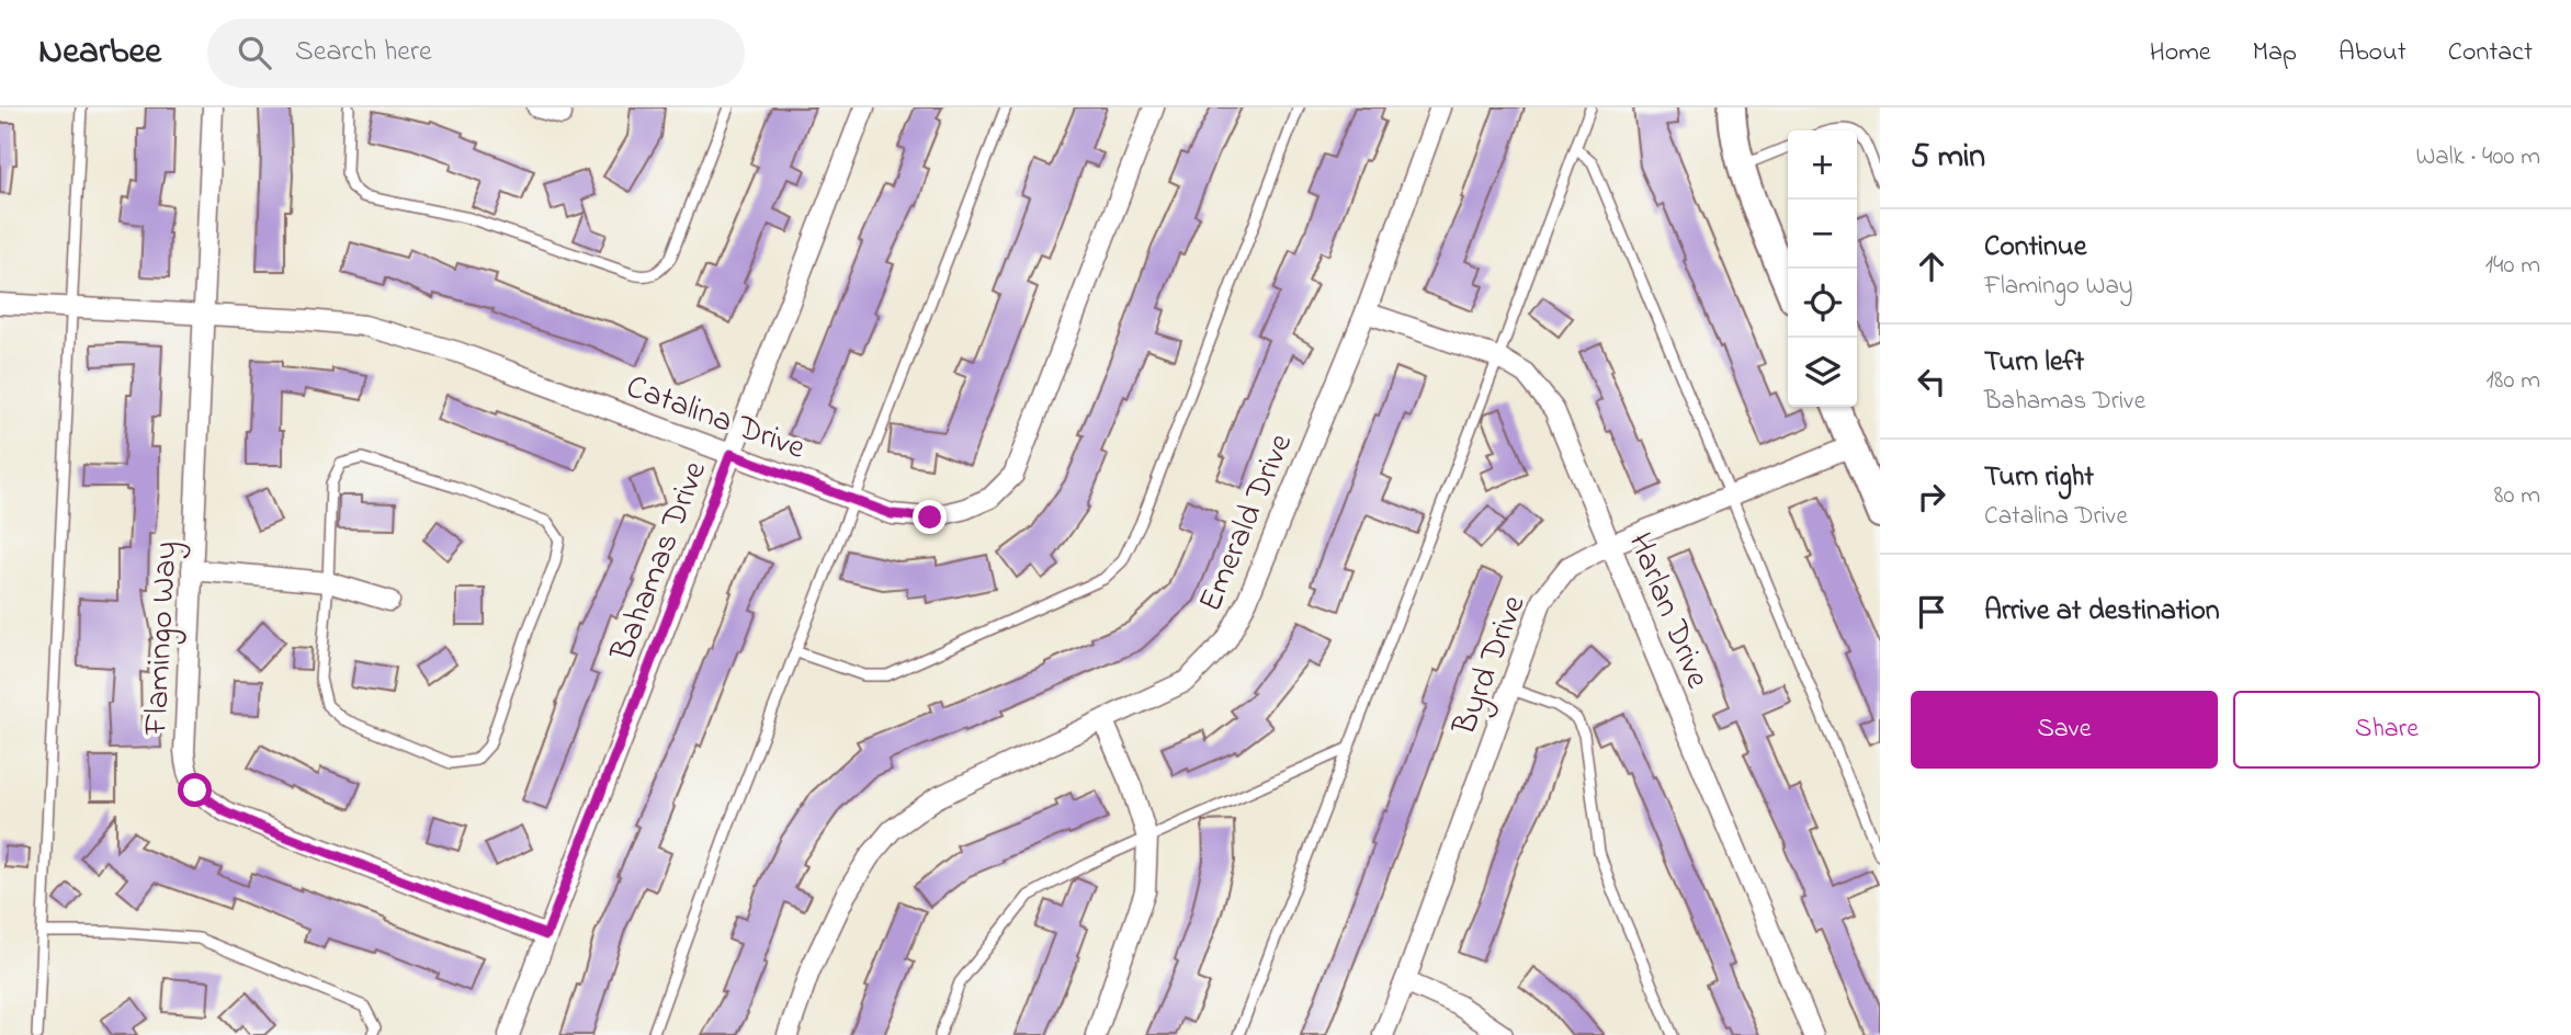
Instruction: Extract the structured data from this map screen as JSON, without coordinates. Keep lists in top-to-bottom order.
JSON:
{
  "streets": {
    "street": [
      "Catalina Drive",
      "Emerald Drive",
      "Bahamas Drive",
      "Harlan Drive",
      "Flamingo Way",
      "Byrd Drive"
    ]
  },
  "crossings": [
    ["Catalina Drive", "Bahamas Drive"],
    ["Catalina Drive", "Flamingo Way"],
    ["Emerald Drive", "Harlan Drive"],
    ["Bahamas Drive", "Flamingo Way"],
    ["Harlan Drive", "Byrd Drive"]
  ],
  "page": {
    "header": "Nearbee",
    "search": "Search here",
    "nav": [
      "Home",
      "Map",
      "About",
      "Contact"
    ],
    "heading": ["5 min", "Walk · 400 m"],
    "map_buttons": ["+", "−"],
    "list": [
      ["Continue", "Flamingo Way", "140 m"],
      ["Turn left", "Bahamas Drive", "180 m"],
      ["Turn right", "Catalina Drive", "80 m"],
      "Arrive at destination"
    ],
    "buttons": ["Save", "Share"]
  }
}
